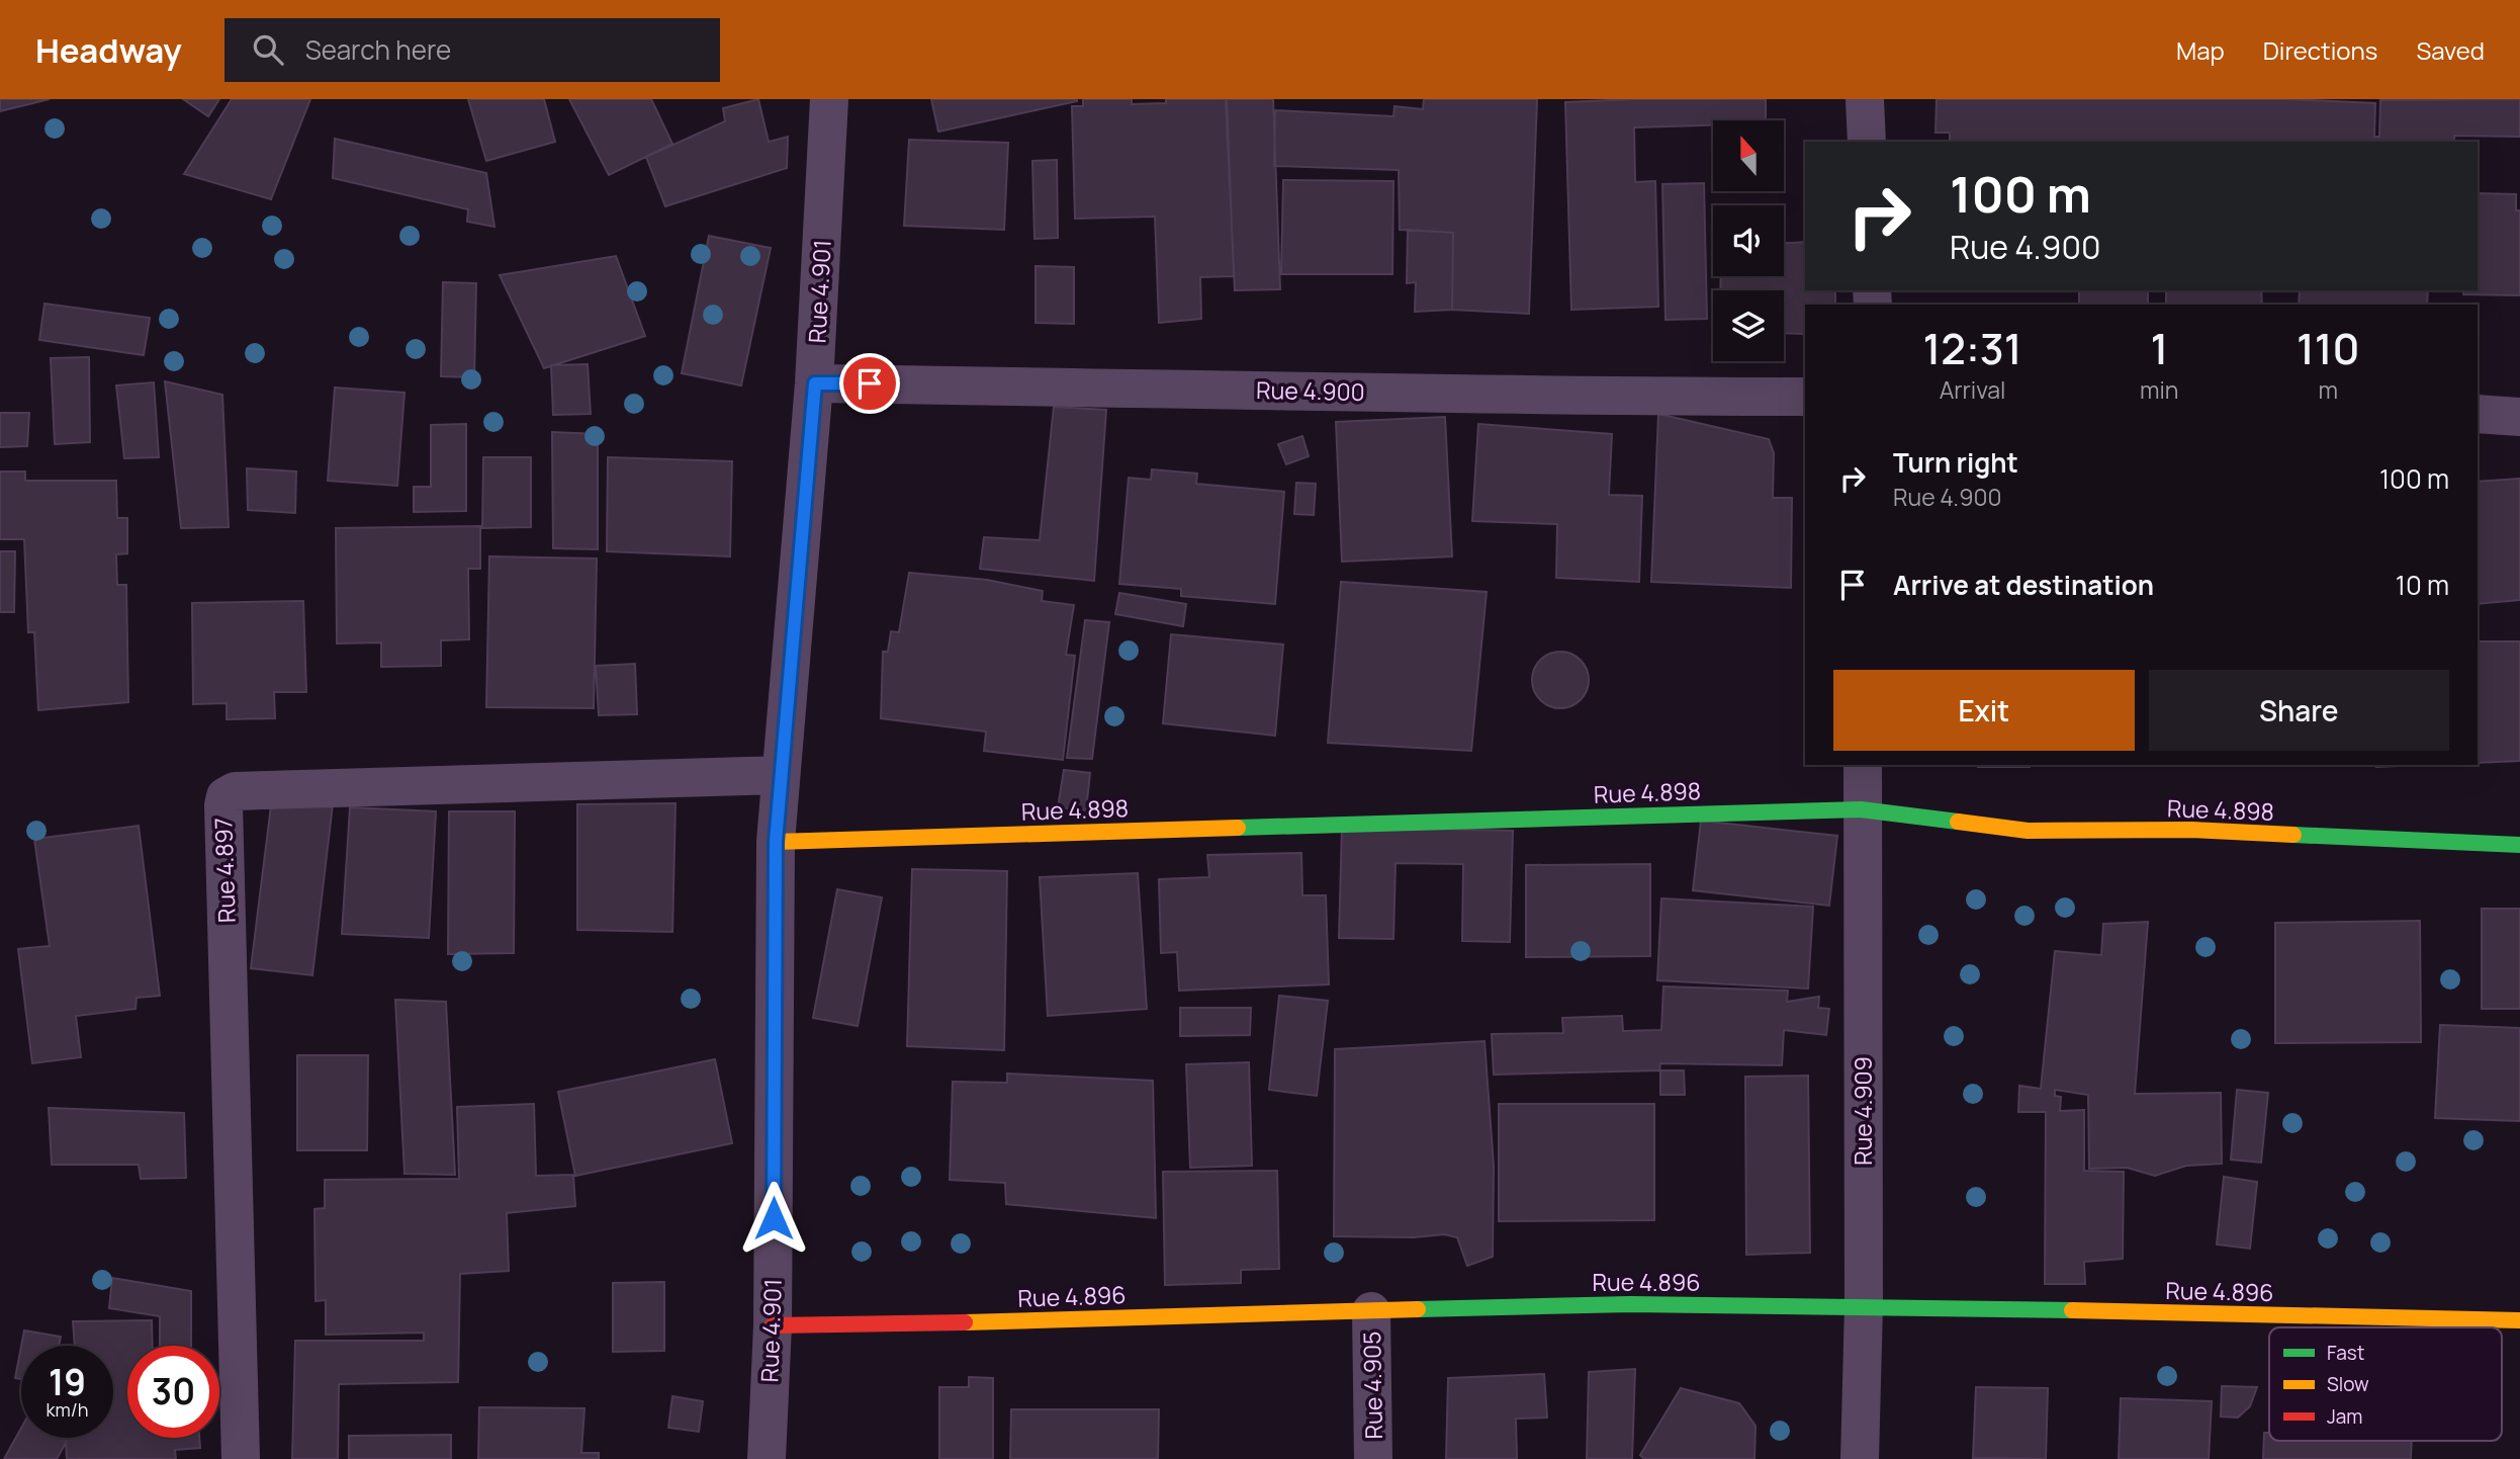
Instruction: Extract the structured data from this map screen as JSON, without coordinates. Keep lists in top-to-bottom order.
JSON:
{
  "streets": {
    "street": [
      "Rue 4.901",
      "Rue 4.900",
      "Rue 4.898",
      "Rue 4.897",
      "Rue 4.909",
      "Rue 4.896",
      "Rue 4.905"
    ]
  },
  "crossings": [
    ["Rue 4.901", "Rue 4.900"],
    ["Rue 4.901", "Rue 4.898"],
    ["Rue 4.901", "Rue 4.897"],
    ["Rue 4.901", "Rue 4.896"],
    ["Rue 4.898", "Rue 4.909"],
    ["Rue 4.909", "Rue 4.896"],
    ["Rue 4.896", "Rue 4.905"]
  ],
  "legend": ["Fast", "Slow", "Jam"],
  "north": "top",
  "page": {
    "header": "Headway",
    "search": "Search here",
    "nav": ["Map", "Directions", "Saved"],
    "turn": ["100 m", "Rue 4.900"],
    "eta": [
      "12:31",
      "Arrival",
      "1",
      "min",
      "110",
      "m"
    ],
    "list": [
      {
        "name": "Turn right",
        "note": "Rue 4.900",
        "value": "100 m"
      },
      {
        "name": "Arrive at destination",
        "value": "10 m"
      }
    ],
    "buttons": ["Exit", "Share"],
    "speed": "19 km/h",
    "limit": "30"
  }
}
